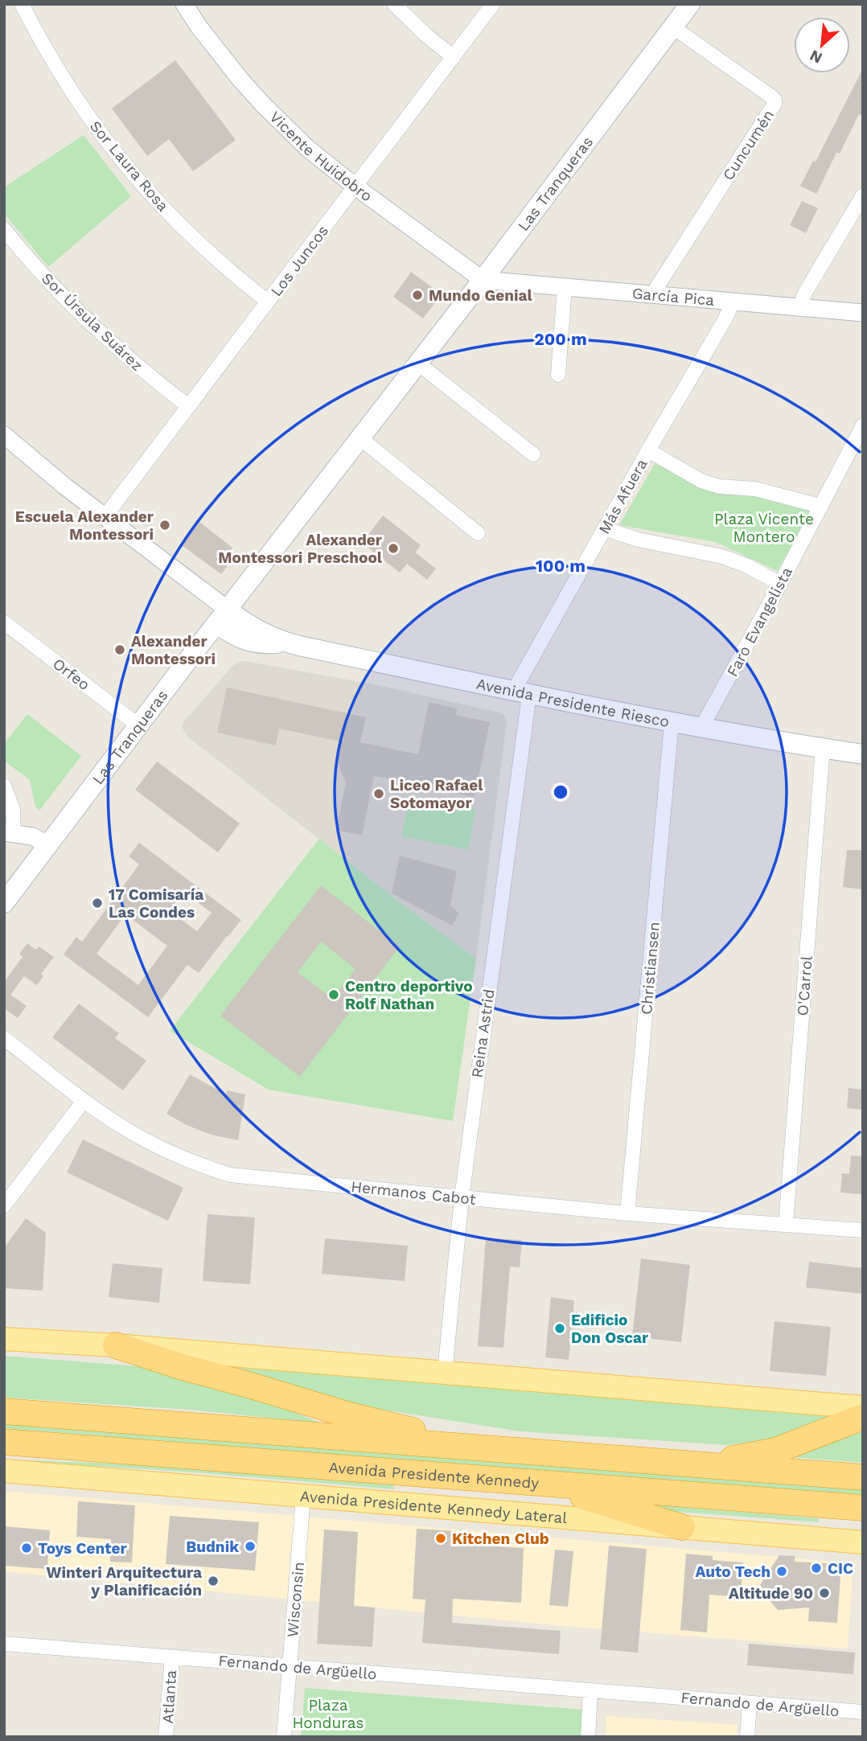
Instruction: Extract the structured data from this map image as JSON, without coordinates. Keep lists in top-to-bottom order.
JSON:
{
  "streets": {
    "highway": ["Avenida Presidente Kennedy"],
    "main road": ["Las Tranqueras", "Avenida Presidente Riesco", "Avenida Presidente Kennedy Lateral"],
    "street": [
      "Cuncumén",
      "Vicente Huidobro",
      "Sor Laura Rosa",
      "Los Juncos",
      "García Pica",
      "Sor Úrsula Suárez",
      "Más Afuera",
      "Faro Evangelista",
      "Orfeo",
      "Christiansen",
      "O'Carrol",
      "Reina Astrid",
      "Hermanos Cabot",
      "Wisconsin",
      "Fernando de Argüello",
      "Atlanta"
    ]
  },
  "crossings": [
    ["Cuncumén", "Las Tranqueras"],
    ["Cuncumén", "García Pica"],
    ["Vicente Huidobro", "Las Tranqueras"],
    ["Vicente Huidobro", "Los Juncos"],
    ["Vicente Huidobro", "García Pica"],
    ["Sor Laura Rosa", "Los Juncos"],
    ["Las Tranqueras", "García Pica"],
    ["Las Tranqueras", "Orfeo"],
    ["Las Tranqueras", "Avenida Presidente Riesco"],
    ["Los Juncos", "Sor Úrsula Suárez"],
    ["García Pica", "Más Afuera"],
    ["Más Afuera", "Avenida Presidente Riesco"],
    ["Más Afuera", "Reina Astrid"],
    ["Faro Evangelista", "Avenida Presidente Riesco"],
    ["Avenida Presidente Riesco", "Christiansen"],
    ["Avenida Presidente Riesco", "O'Carrol"],
    ["Avenida Presidente Riesco", "Reina Astrid"],
    ["Christiansen", "Hermanos Cabot"],
    ["O'Carrol", "Hermanos Cabot"],
    ["Reina Astrid", "Hermanos Cabot"],
    ["Avenida Presidente Kennedy Lateral", "Wisconsin"],
    ["Wisconsin", "Fernando de Argüello"],
    ["Fernando de Argüello", "Atlanta"]
  ],
  "parks": ["Plaza Vicente Montero", "Plaza Honduras"],
  "places": [
    "Mundo Genial",
    "Escuela Alexander Montessori",
    "Alexander Montessori Preschool",
    "Alexander Montessori",
    "Liceo Rafael Sotomayor",
    "17 Comisaría Las Condes",
    "Centro deportivo Rolf Nathan",
    "Edificio Don Oscar",
    "Kitchen Club",
    "Budnik",
    "Toys Center",
    "CIC",
    "Auto Tech",
    "Winteri Arquitectura y Planificación",
    "Altitude 90"
  ],
  "north": "bottom left",
  "rings": ["200 m", "100 m"]
}
